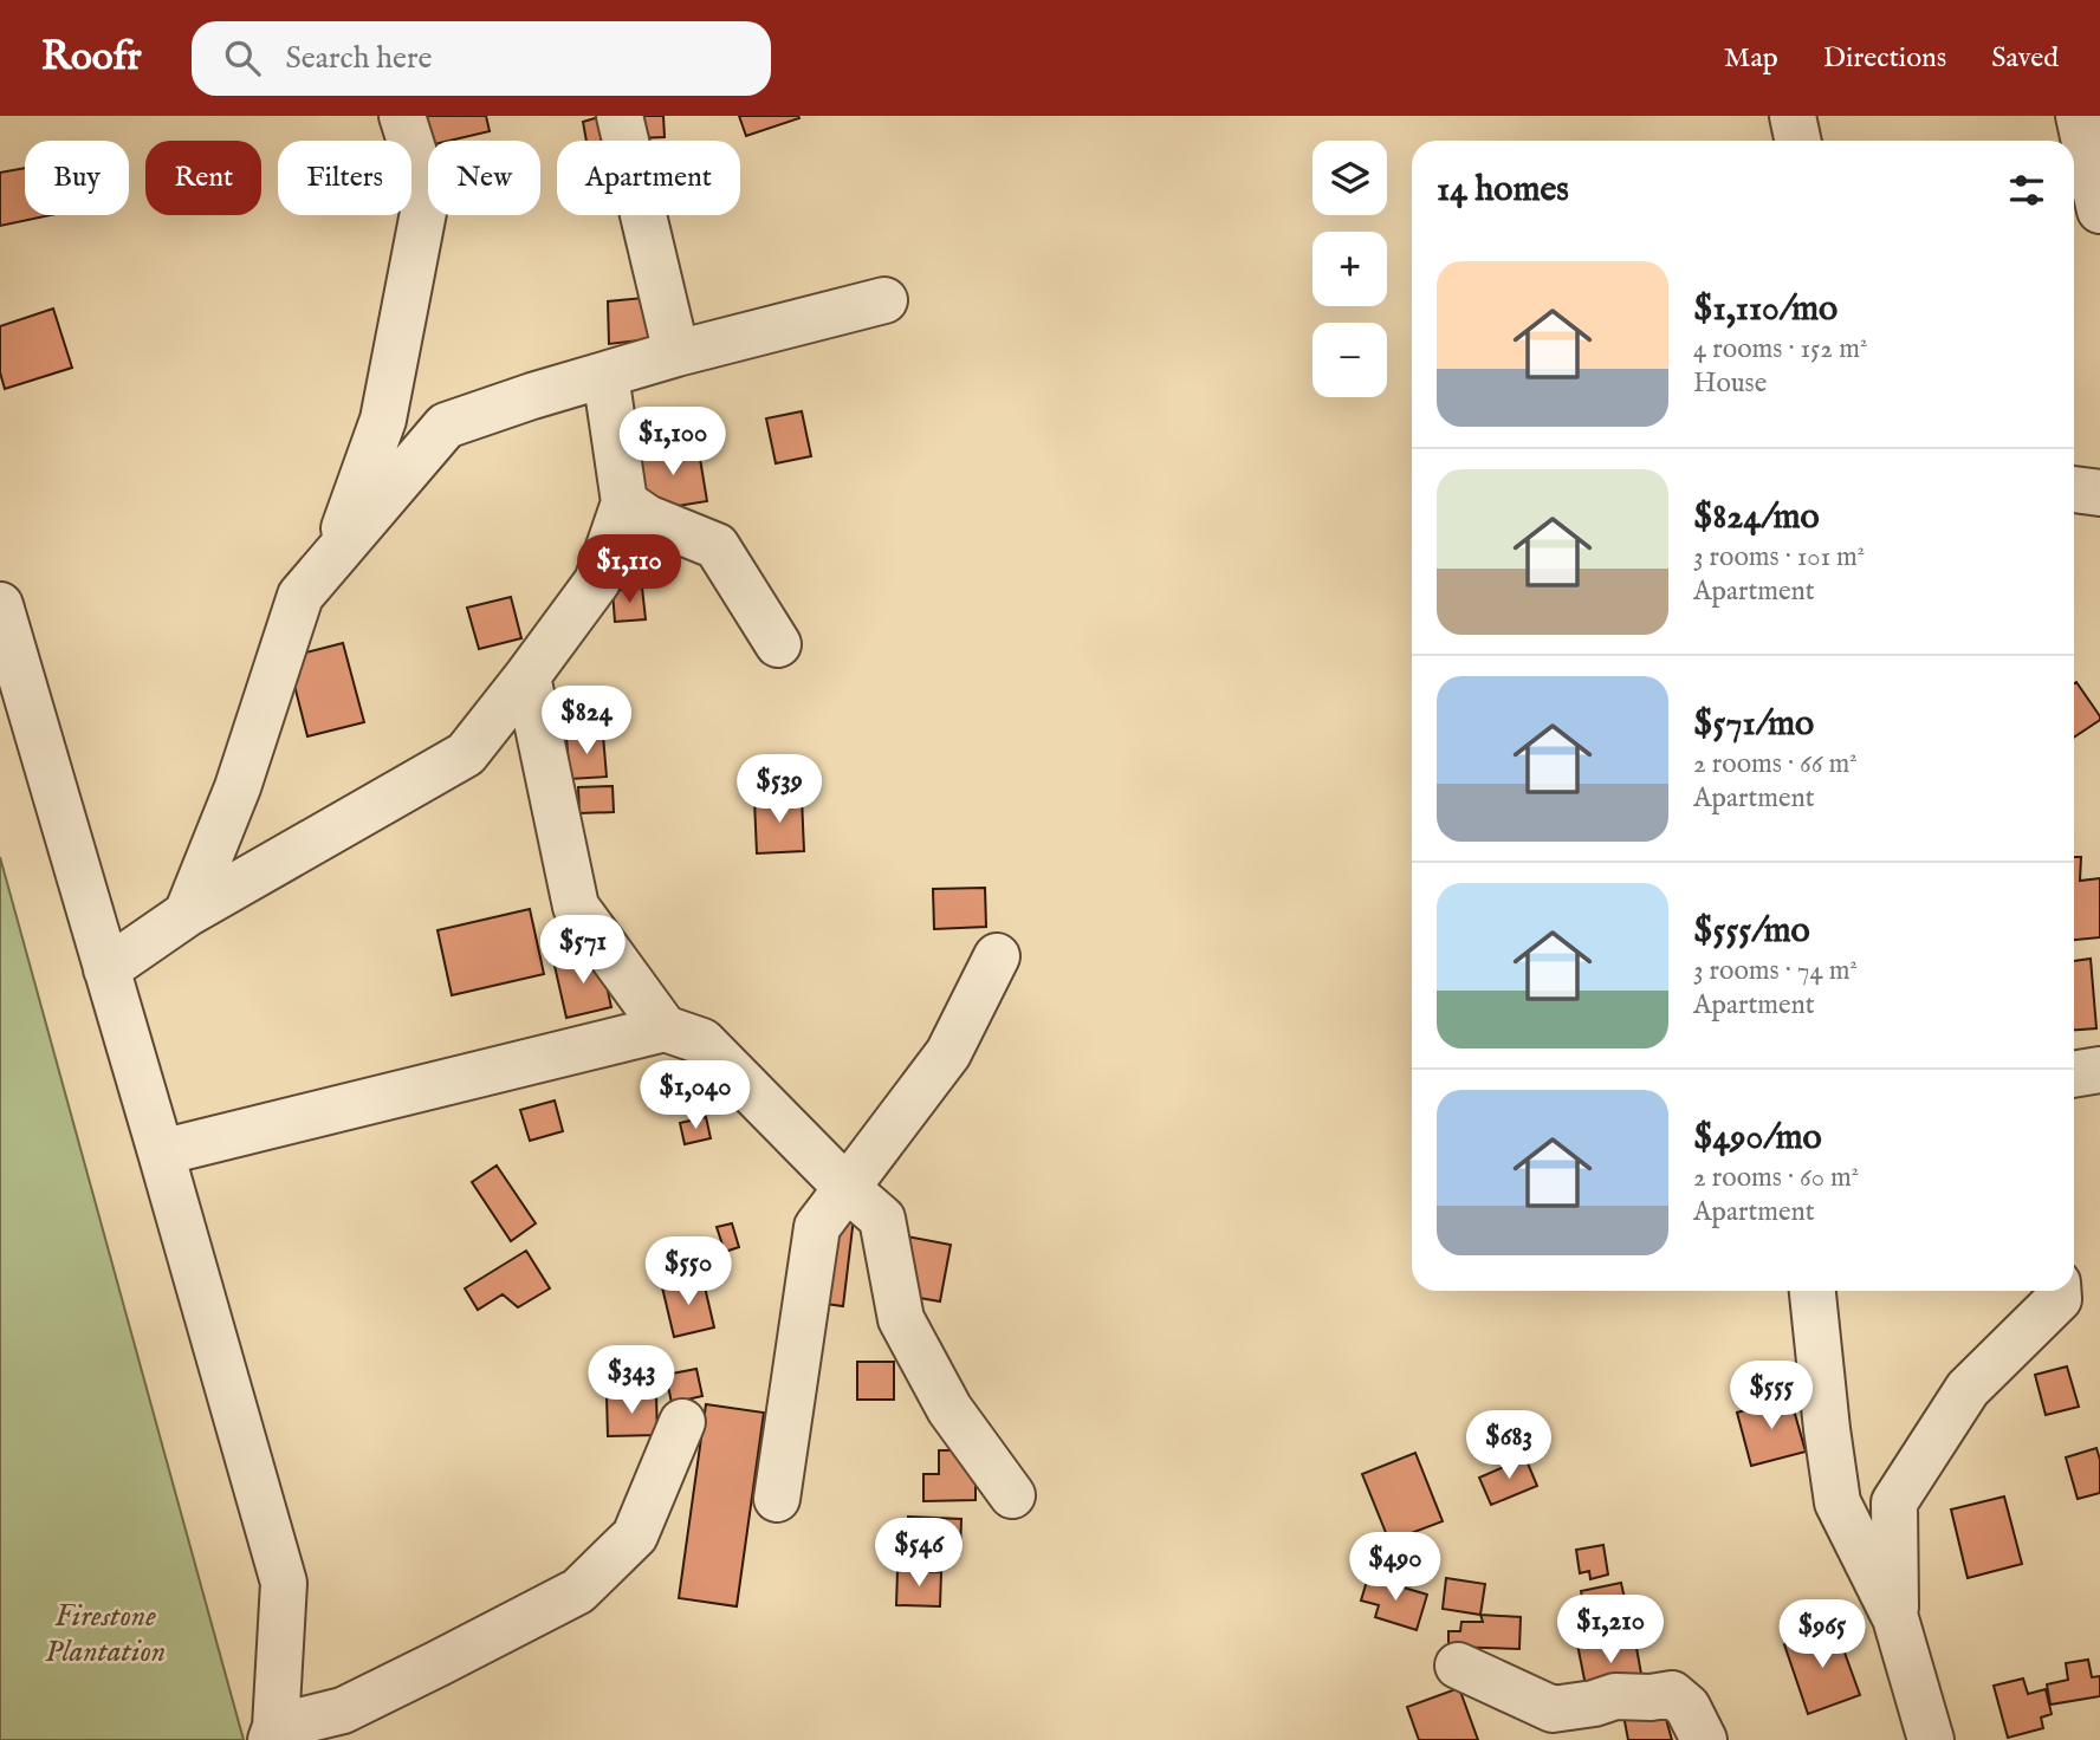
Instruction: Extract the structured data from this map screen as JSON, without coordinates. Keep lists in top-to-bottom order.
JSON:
{
  "parks": ["Firestone Plantation"],
  "page": {
    "header": "Roofr",
    "search": "Search here",
    "nav": ["Map", "Directions", "Saved"],
    "map_buttons": ["+", "−"],
    "chip": [
      "Buy",
      "Rent",
      "Filters",
      "New",
      "Apartment"
    ],
    "heading": "14 homes",
    "list": [
      {
        "name": "$1,110/mo",
        "note": "4 rooms · 152 m² · House"
      },
      {
        "name": "$824/mo",
        "note": "3 rooms · 101 m² · Apartment"
      },
      {
        "name": "$571/mo",
        "note": "2 rooms · 66 m² · Apartment"
      },
      {
        "name": "$555/mo",
        "note": "3 rooms · 74 m² · Apartment"
      },
      {
        "name": "$490/mo",
        "note": "2 rooms · 60 m² · Apartment"
      }
    ],
    "price": [
      "$1,100",
      "$1,110",
      "$824",
      "$539",
      "$571",
      "$1,040",
      "$550",
      "$343",
      "$555",
      "$683",
      "$546",
      "$490",
      "$1,210",
      "$965"
    ]
  }
}
